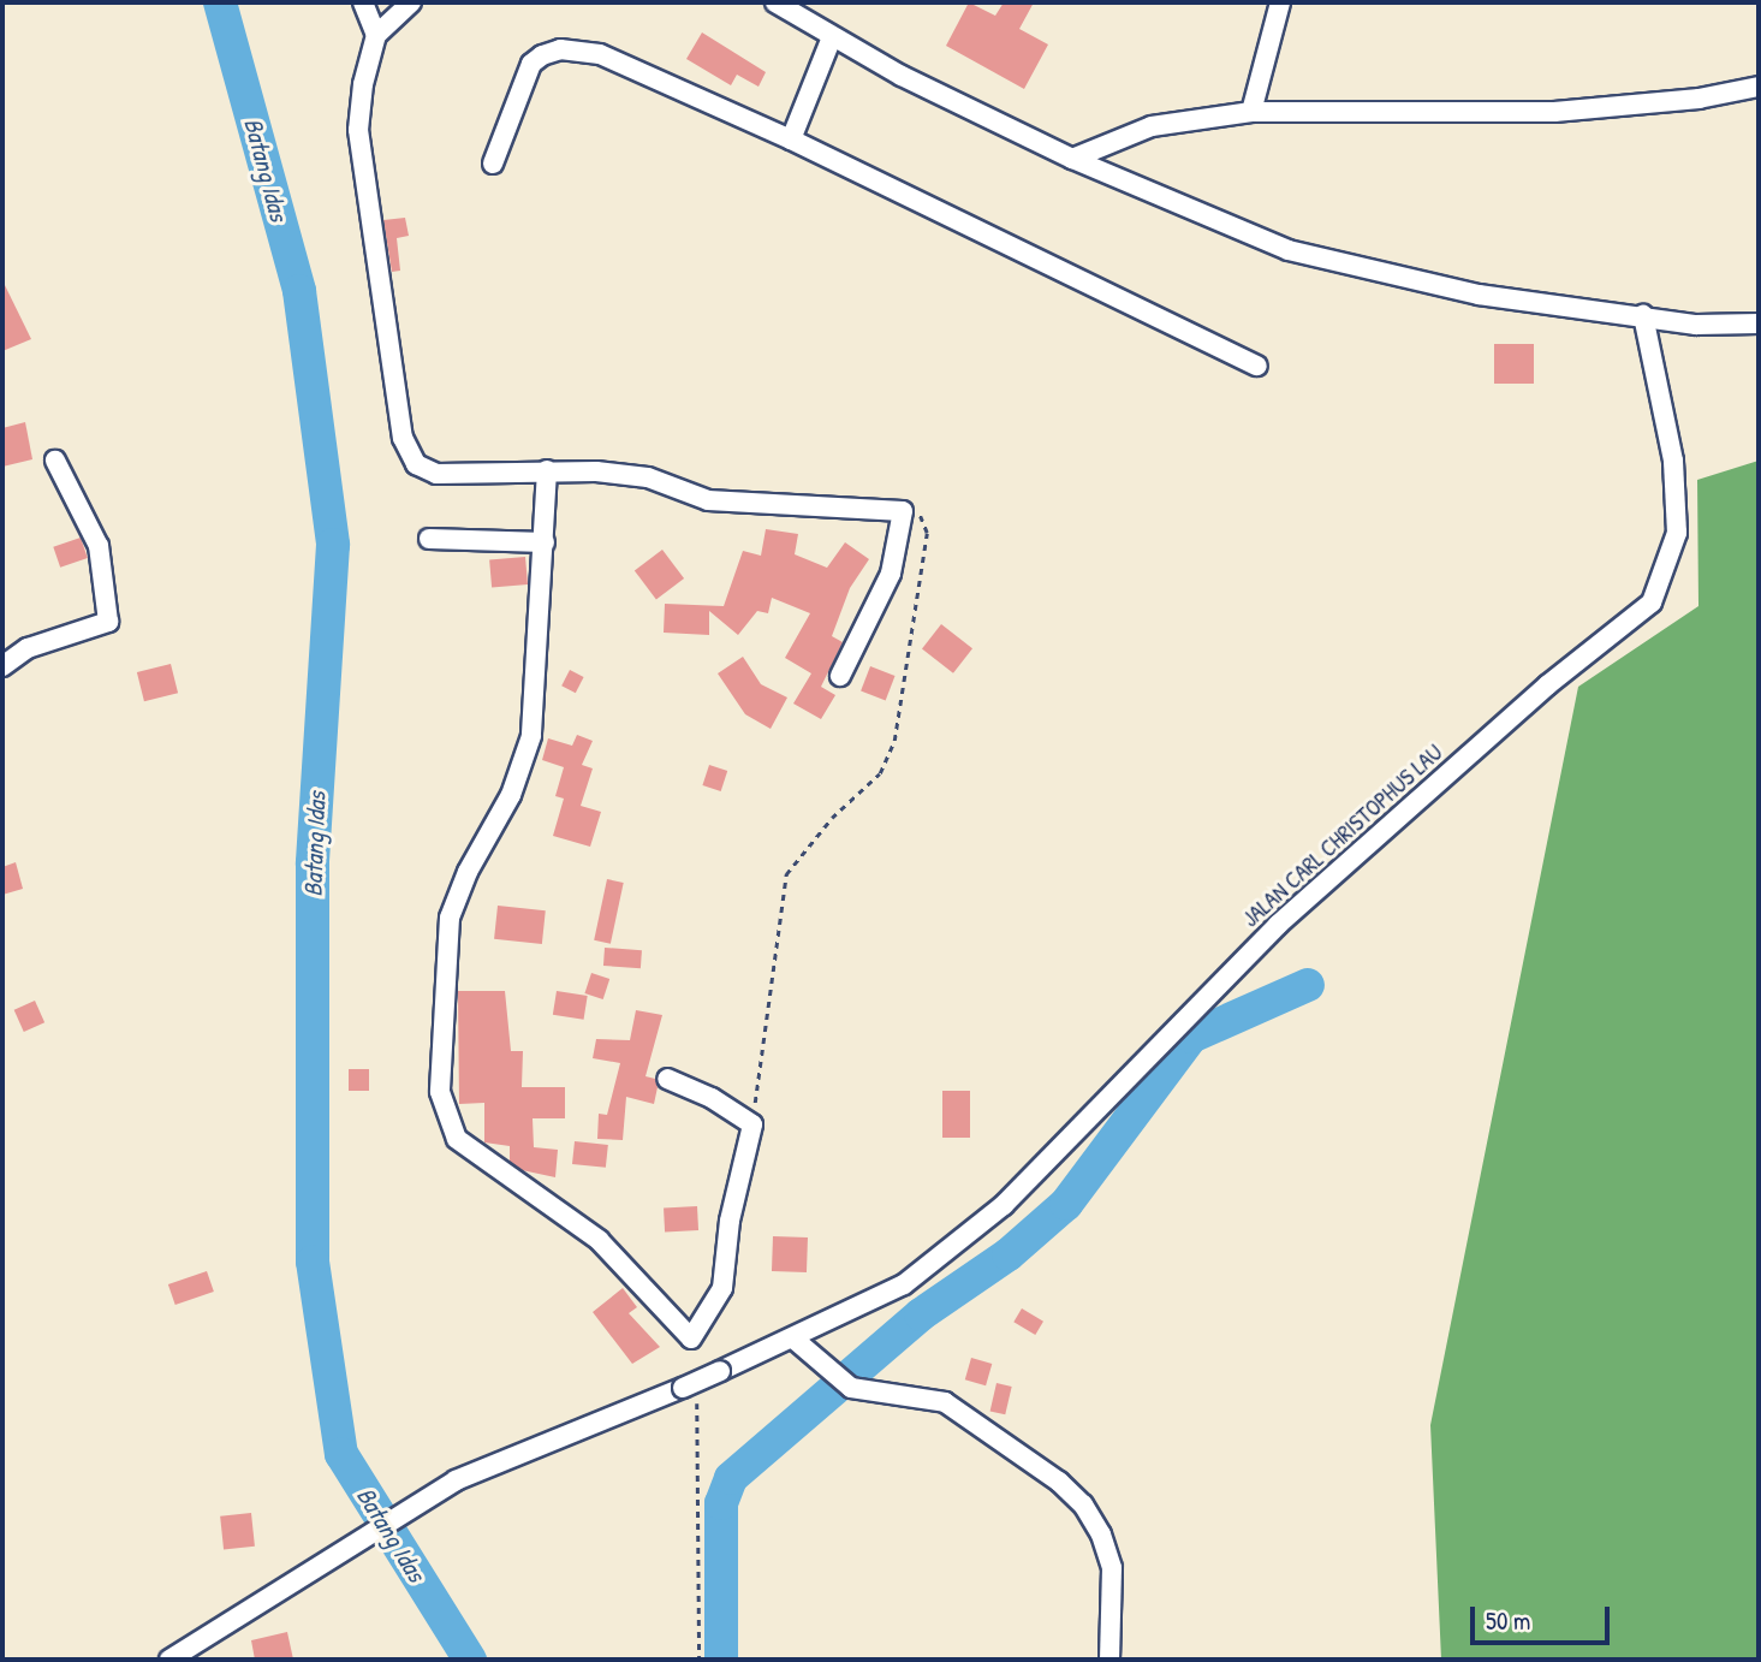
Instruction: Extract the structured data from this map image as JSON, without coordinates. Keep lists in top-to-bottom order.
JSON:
{
  "streets": {
    "street": ["JALAN CARL CHRISTOPHUS LAU"]
  },
  "water": ["Batang Idas"],
  "scale_bar": "50 m"
}
